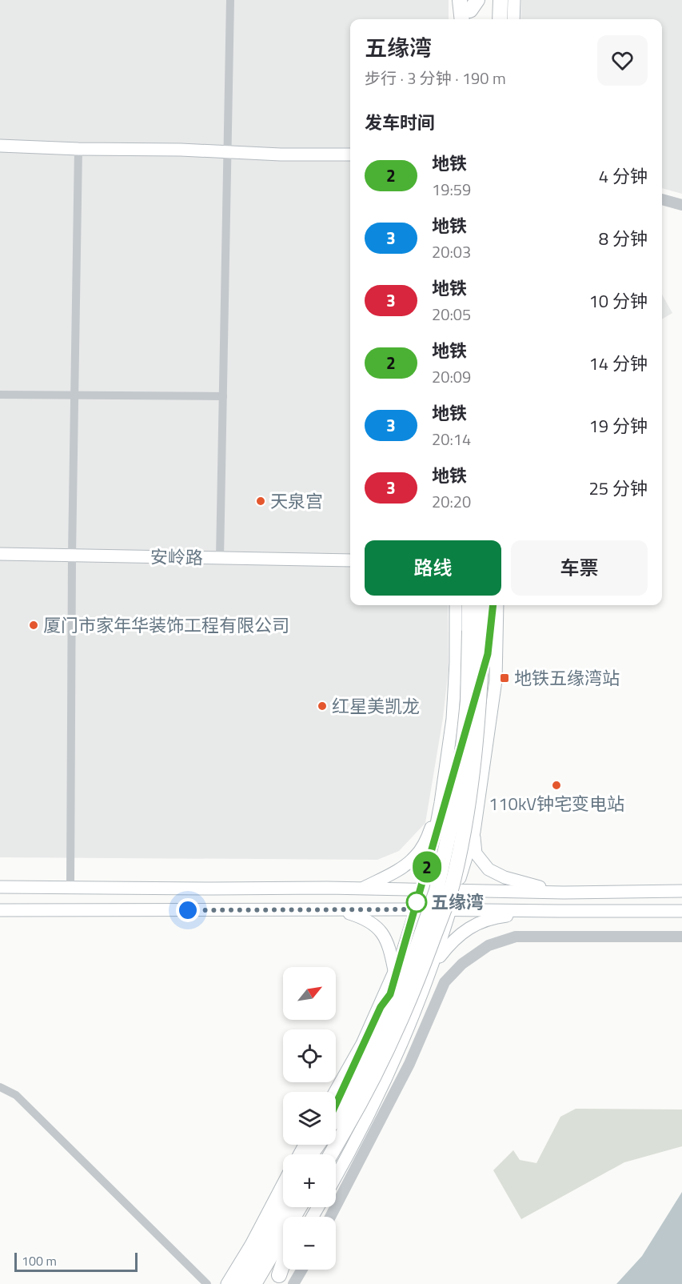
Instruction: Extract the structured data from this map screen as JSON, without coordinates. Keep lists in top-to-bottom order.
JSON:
{
  "streets": {
    "main road": ["安岭路"]
  },
  "places": {
    "other": [
      "天泉宫",
      "厦门市家年华装饰工程有限公司",
      "红星美凯龙",
      "110kV钟宅变电站",
      "五缘湾"
    ],
    "transit": ["地铁五缘湾站"]
  },
  "lines": ["metro line 2"],
  "scale_bar": "100 m",
  "north": "top right",
  "page": {
    "on_map": "2",
    "heading": [
      ["五缘湾", "步行 · 3 分钟 · 190 m"],
      "发车时间"
    ],
    "list": [
      {
        "mark": "2",
        "name": "地铁",
        "note": "19:59",
        "value": "4 分钟"
      },
      {
        "mark": "3",
        "name": "地铁",
        "note": "20:03",
        "value": "8 分钟"
      },
      {
        "mark": "3",
        "name": "地铁",
        "note": "20:05",
        "value": "10 分钟"
      },
      {
        "mark": "2",
        "name": "地铁",
        "note": "20:09",
        "value": "14 分钟"
      },
      {
        "mark": "3",
        "name": "地铁",
        "note": "20:14",
        "value": "19 分钟"
      },
      {
        "mark": "3",
        "name": "地铁",
        "note": "20:20",
        "value": "25 分钟"
      }
    ],
    "buttons": ["路线", "车票"],
    "map_buttons": ["+", "−"],
    "scale": "100 m"
  }
}
